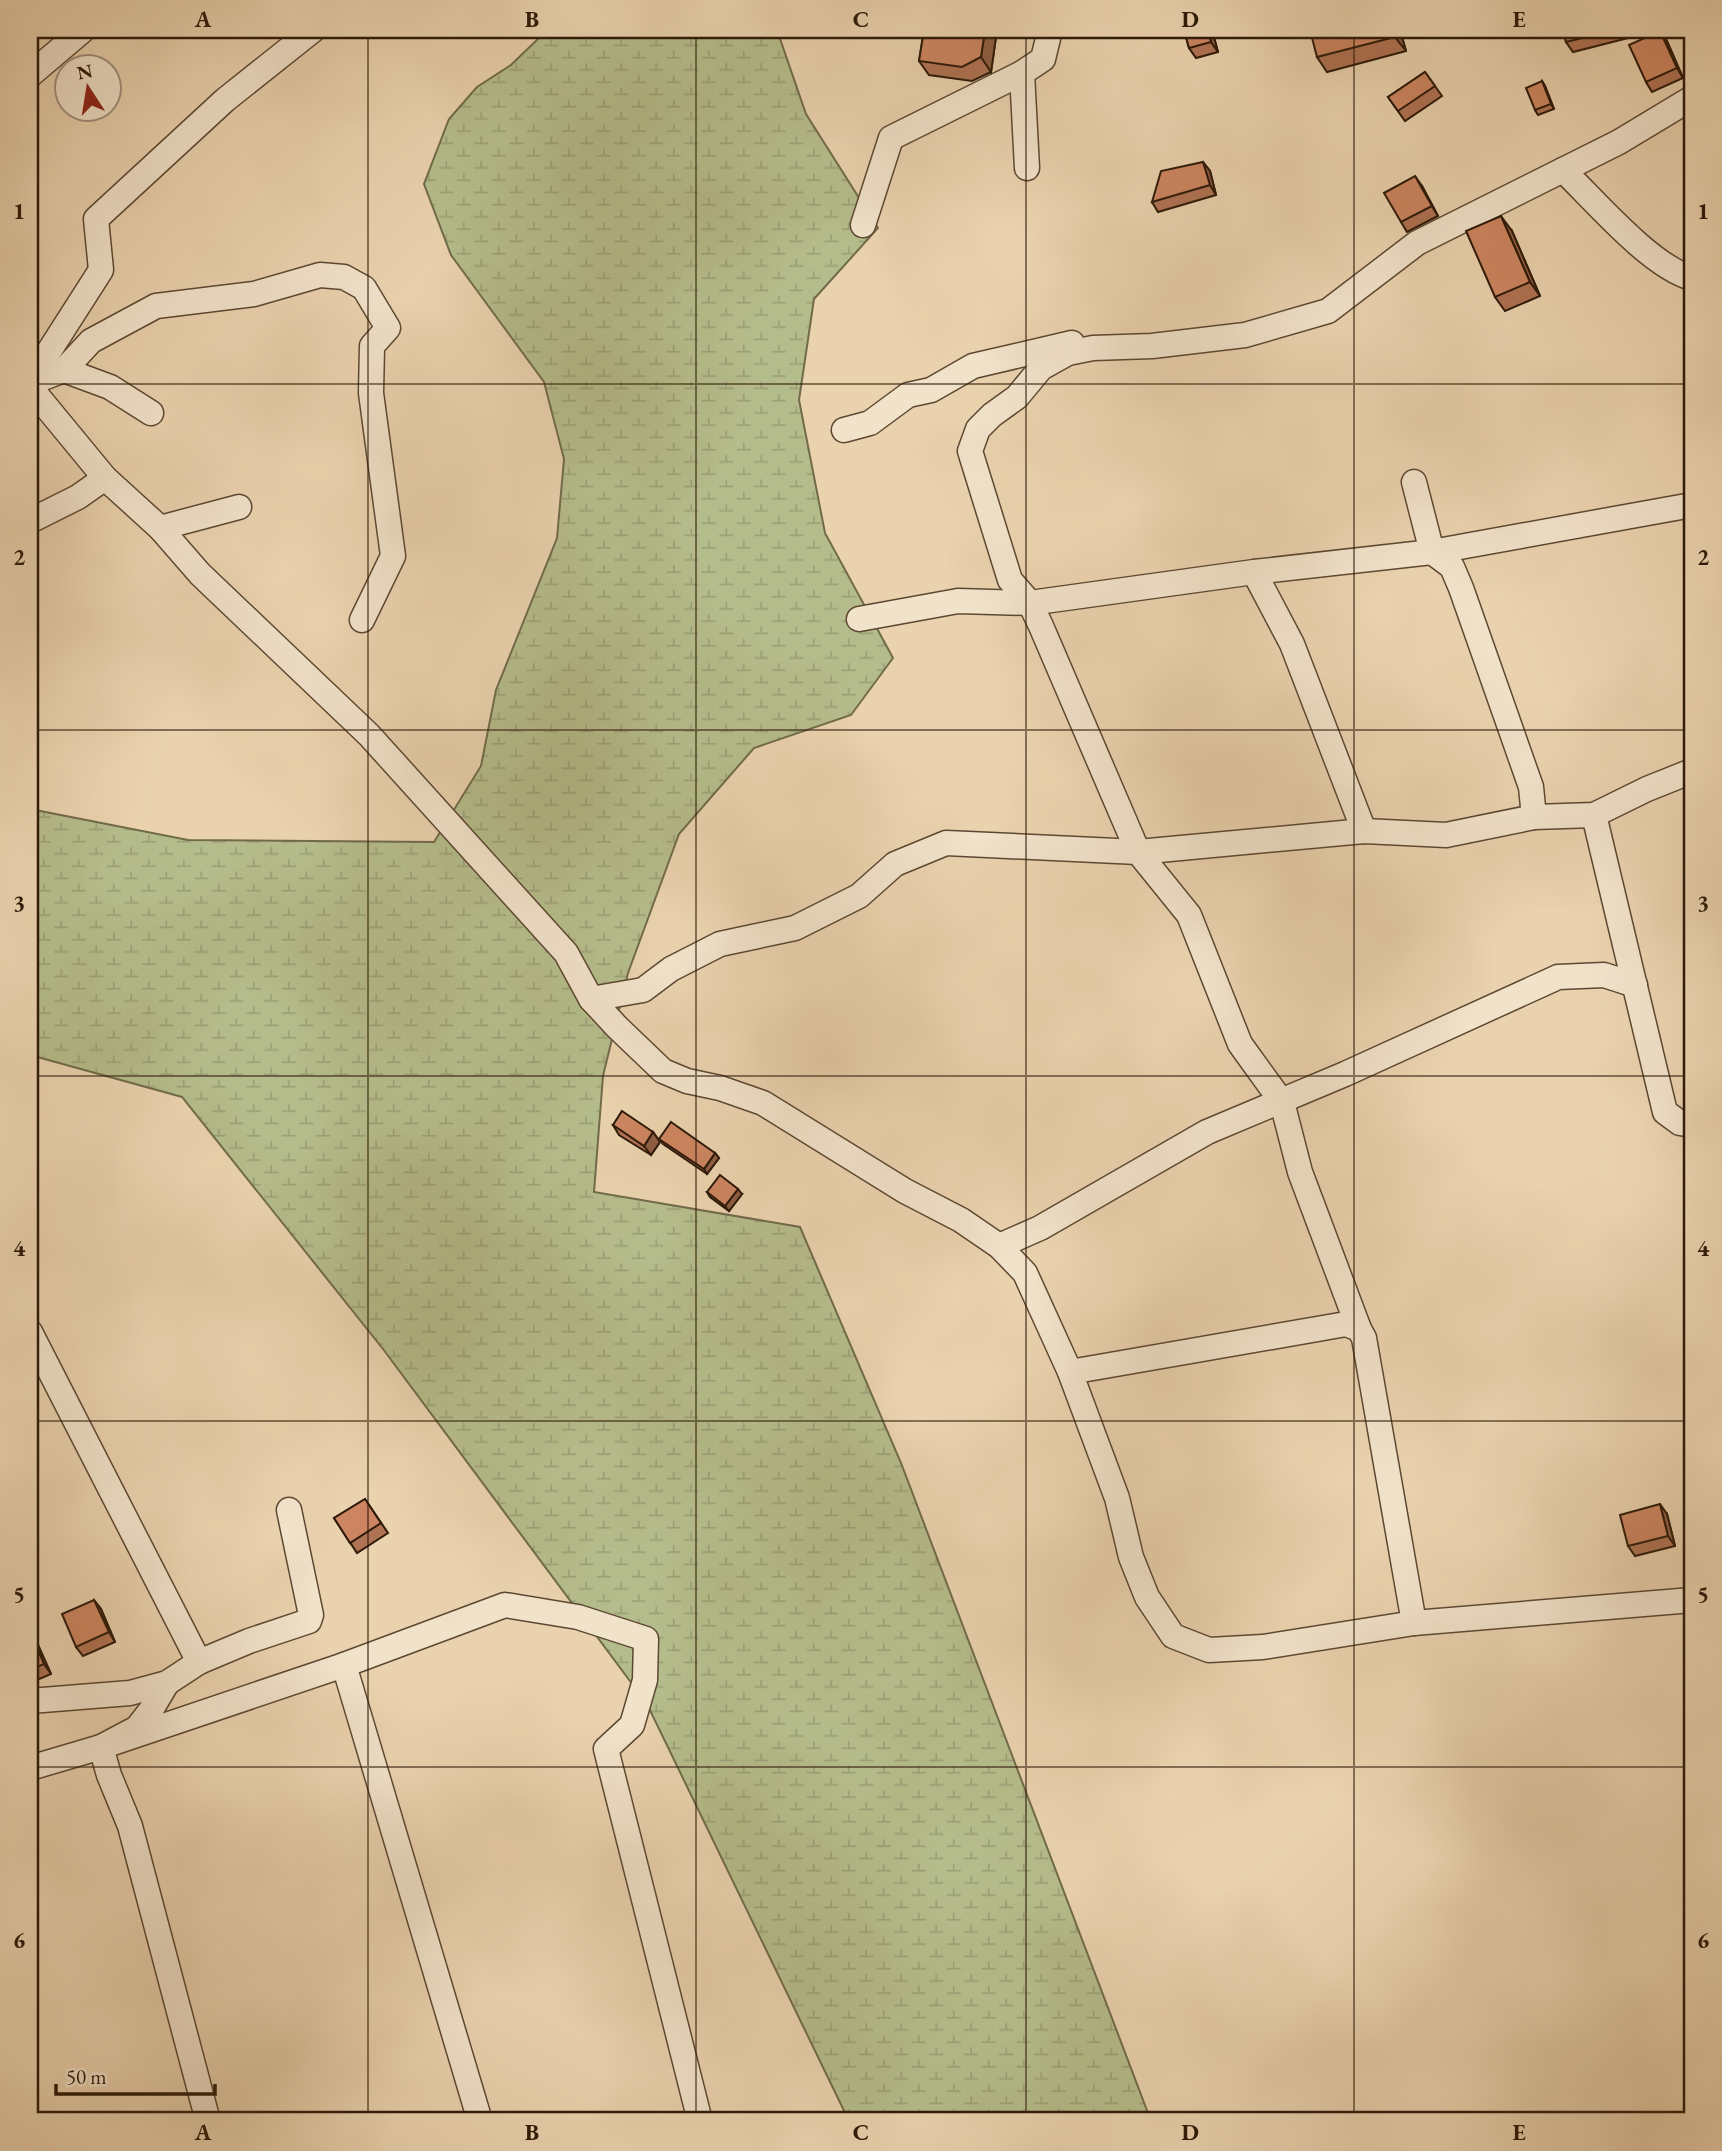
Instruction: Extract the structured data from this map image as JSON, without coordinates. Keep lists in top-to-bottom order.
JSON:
{
  "scale_bar": "50 m",
  "north": "top",
  "grid": {
    "columns": [
      "A",
      "B",
      "C",
      "D",
      "E"
    ],
    "rows": [
      "1",
      "2",
      "3",
      "4",
      "5",
      "6"
    ]
  }
}
